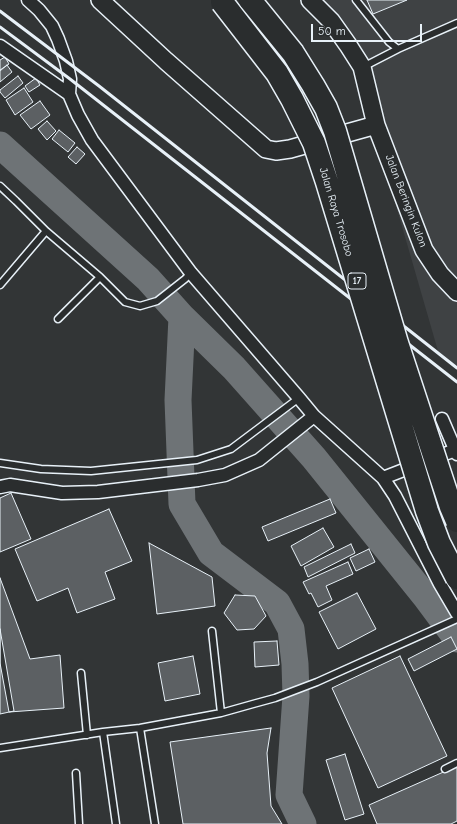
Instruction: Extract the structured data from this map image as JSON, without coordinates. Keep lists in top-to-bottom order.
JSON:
{
  "streets": {
    "highway": ["Jalan Raya Trosobo", "17"],
    "street": ["Jalan Beringin Kulon"]
  },
  "scale_bar": "50 m"
}
